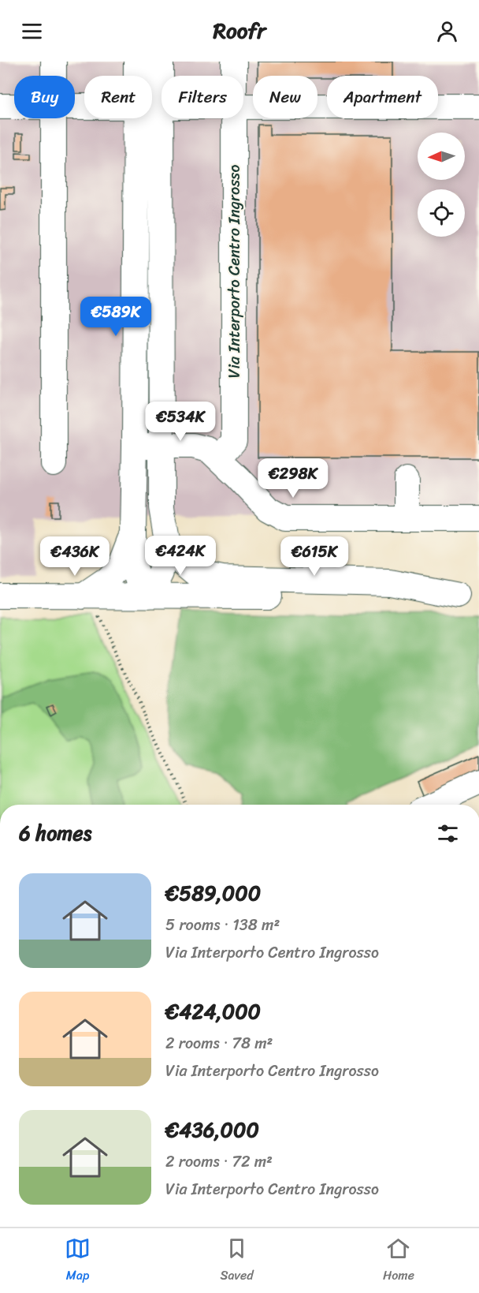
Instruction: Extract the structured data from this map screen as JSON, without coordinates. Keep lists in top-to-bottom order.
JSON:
{
  "streets": {
    "street": ["Via Interporto Centro Ingrosso"]
  },
  "north": "left",
  "page": {
    "header": "Roofr",
    "chip": [
      "Buy",
      "Rent",
      "Filters",
      "New",
      "Apartment"
    ],
    "price": [
      "€589K",
      "€534K",
      "€298K",
      "€424K",
      "€436K",
      "€615K"
    ],
    "heading": "6 homes",
    "list": [
      {
        "name": "€589,000",
        "note": "5 rooms · 138 m² · Via Interporto Centro Ingrosso"
      },
      {
        "name": "€424,000",
        "note": "2 rooms · 78 m² · Via Interporto Centro Ingrosso"
      },
      {
        "name": "€436,000",
        "note": "2 rooms · 72 m² · Via Interporto Centro Ingrosso"
      }
    ],
    "tabs": ["Map", "Saved", "Home"]
  }
}
